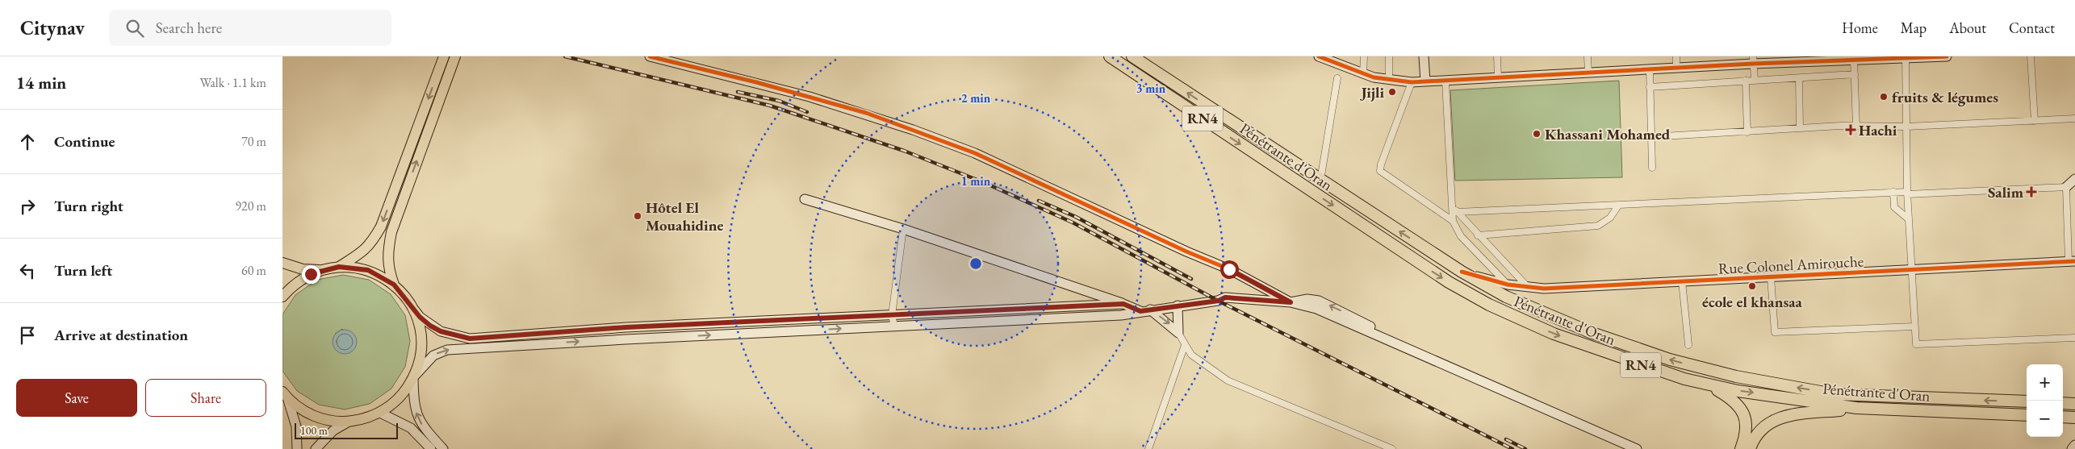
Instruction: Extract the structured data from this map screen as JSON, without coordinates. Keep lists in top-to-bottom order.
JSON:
{
  "streets": {
    "highway": ["RN4", "Pénétrante d'Oran"],
    "street": ["Rue Colonel Amirouche"]
  },
  "crossings": [
    ["Pénétrante d'Oran", "Rue Colonel Amirouche"]
  ],
  "places": {
    "other": [
      "Jijli",
      "fruits & légumes",
      "Khassani Mohamed",
      "Hôtel El Mouahidine",
      "école el khansaa"
    ],
    "health": ["Hachi", "Salim"]
  },
  "scale_bar": "100 m",
  "page": {
    "header": "Citynav",
    "search": "Search here",
    "nav": [
      "Home",
      "Map",
      "About",
      "Contact"
    ],
    "heading": ["14 min", "Walk · 1.1 km"],
    "list": [
      ["Continue", "70 m"],
      ["Turn right", "920 m"],
      ["Turn left", "60 m"],
      "Arrive at destination"
    ],
    "map_buttons": ["+", "−"],
    "buttons": ["Save", "Share"],
    "scale": "100 m"
  },
  "rings": ["3 min", "2 min", "1 min"]
}
